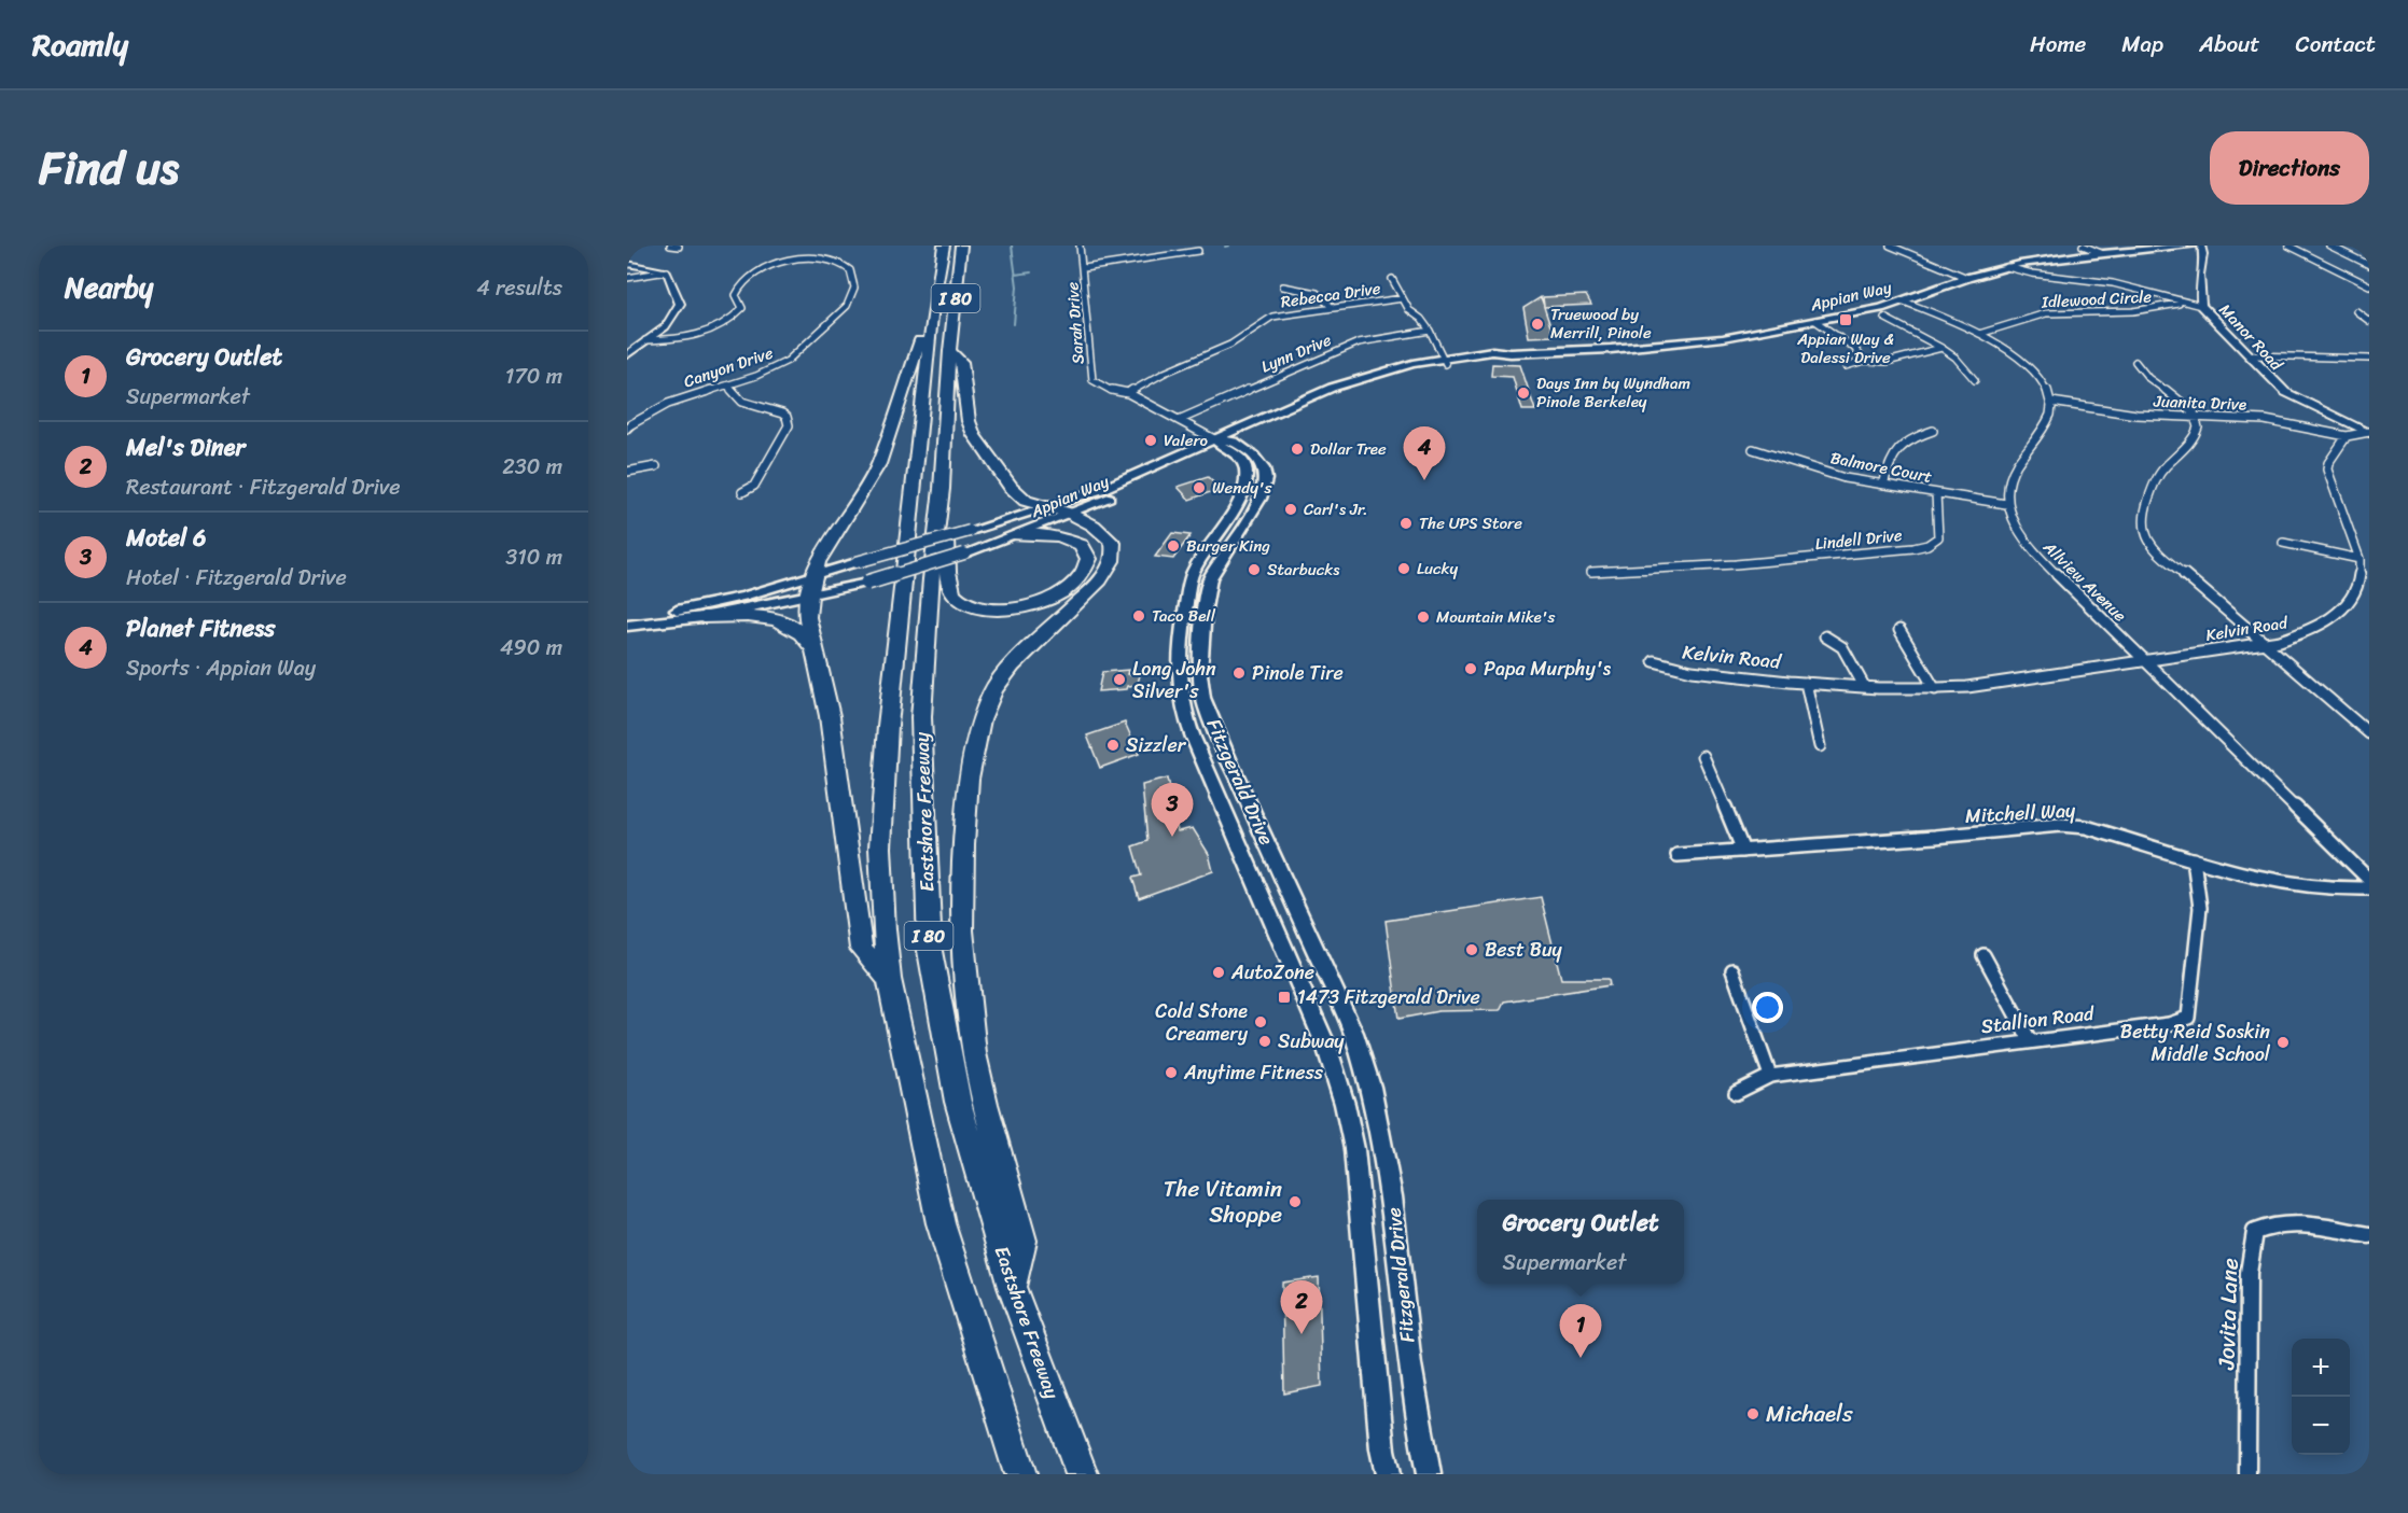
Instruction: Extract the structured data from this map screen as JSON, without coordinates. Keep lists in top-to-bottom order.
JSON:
{
  "streets": {
    "highway": ["I 80", "Eastshore Freeway"],
    "main road": ["Appian Way", "Fitzgerald Drive"],
    "street": [
      "Rebecca Drive",
      "Idlewood Circle",
      "Sarah Drive",
      "Manor Road",
      "Lynn Drive",
      "Canyon Drive",
      "Juanita Drive",
      "Balmore Court",
      "Lindell Drive",
      "Allview Avenue",
      "Kelvin Road",
      "Mitchell Way",
      "Stallion Road",
      "Jovita Lane"
    ]
  },
  "crossings": [
    ["Rebecca Drive", "Sarah Drive"],
    ["Appian Way", "Sarah Drive"],
    ["Appian Way", "Fitzgerald Drive"],
    ["Sarah Drive", "Lynn Drive"],
    ["Sarah Drive", "Fitzgerald Drive"],
    ["Juanita Drive", "Kelvin Road"],
    ["Balmore Court", "Lindell Drive"],
    ["Balmore Court", "Allview Avenue"],
    ["Allview Avenue", "Kelvin Road"],
    ["Mitchell Way", "Stallion Road"]
  ],
  "places": {
    "transit": ["Appian Way & Dalessi Drive", "1473 Fitzgerald Drive"],
    "other": [
      "Truewood by Merrill, Pinole",
      "Days Inn by Wyndham Pinole Berkeley",
      "Valero",
      "Dollar Tree",
      "Wendy's",
      "Carl's Jr.",
      "The UPS Store",
      "Burger King",
      "Lucky",
      "Starbucks",
      "Taco Bell",
      "Mountain Mike's",
      "Papa Murphy's",
      "Pinole Tire",
      "Long John Silver's",
      "Sizzler",
      "Best Buy",
      "AutoZone",
      "Cold Stone Creamery",
      "Subway",
      "Betty Reid Soskin Middle School",
      "Anytime Fitness",
      "The Vitamin Shoppe",
      "Michaels"
    ]
  },
  "page": {
    "header": "Roamly",
    "nav": [
      "Home",
      "Map",
      "About",
      "Contact"
    ],
    "title": "Find us",
    "buttons": "Directions",
    "heading": ["Nearby", "4 results"],
    "list": [
      {
        "mark": "1",
        "name": "Grocery Outlet",
        "note": "Supermarket",
        "value": "170 m"
      },
      {
        "mark": "2",
        "name": "Mel's Diner",
        "note": "Restaurant · Fitzgerald Drive",
        "value": "230 m"
      },
      {
        "mark": "3",
        "name": "Motel 6",
        "note": "Hotel · Fitzgerald Drive",
        "value": "310 m"
      },
      {
        "mark": "4",
        "name": "Planet Fitness",
        "note": "Sports · Appian Way",
        "value": "490 m"
      }
    ],
    "pins": [
      "4",
      "3",
      "2",
      "1"
    ],
    "popup": ["Grocery Outlet", "Supermarket"],
    "map_buttons": ["+", "−"]
  }
}
